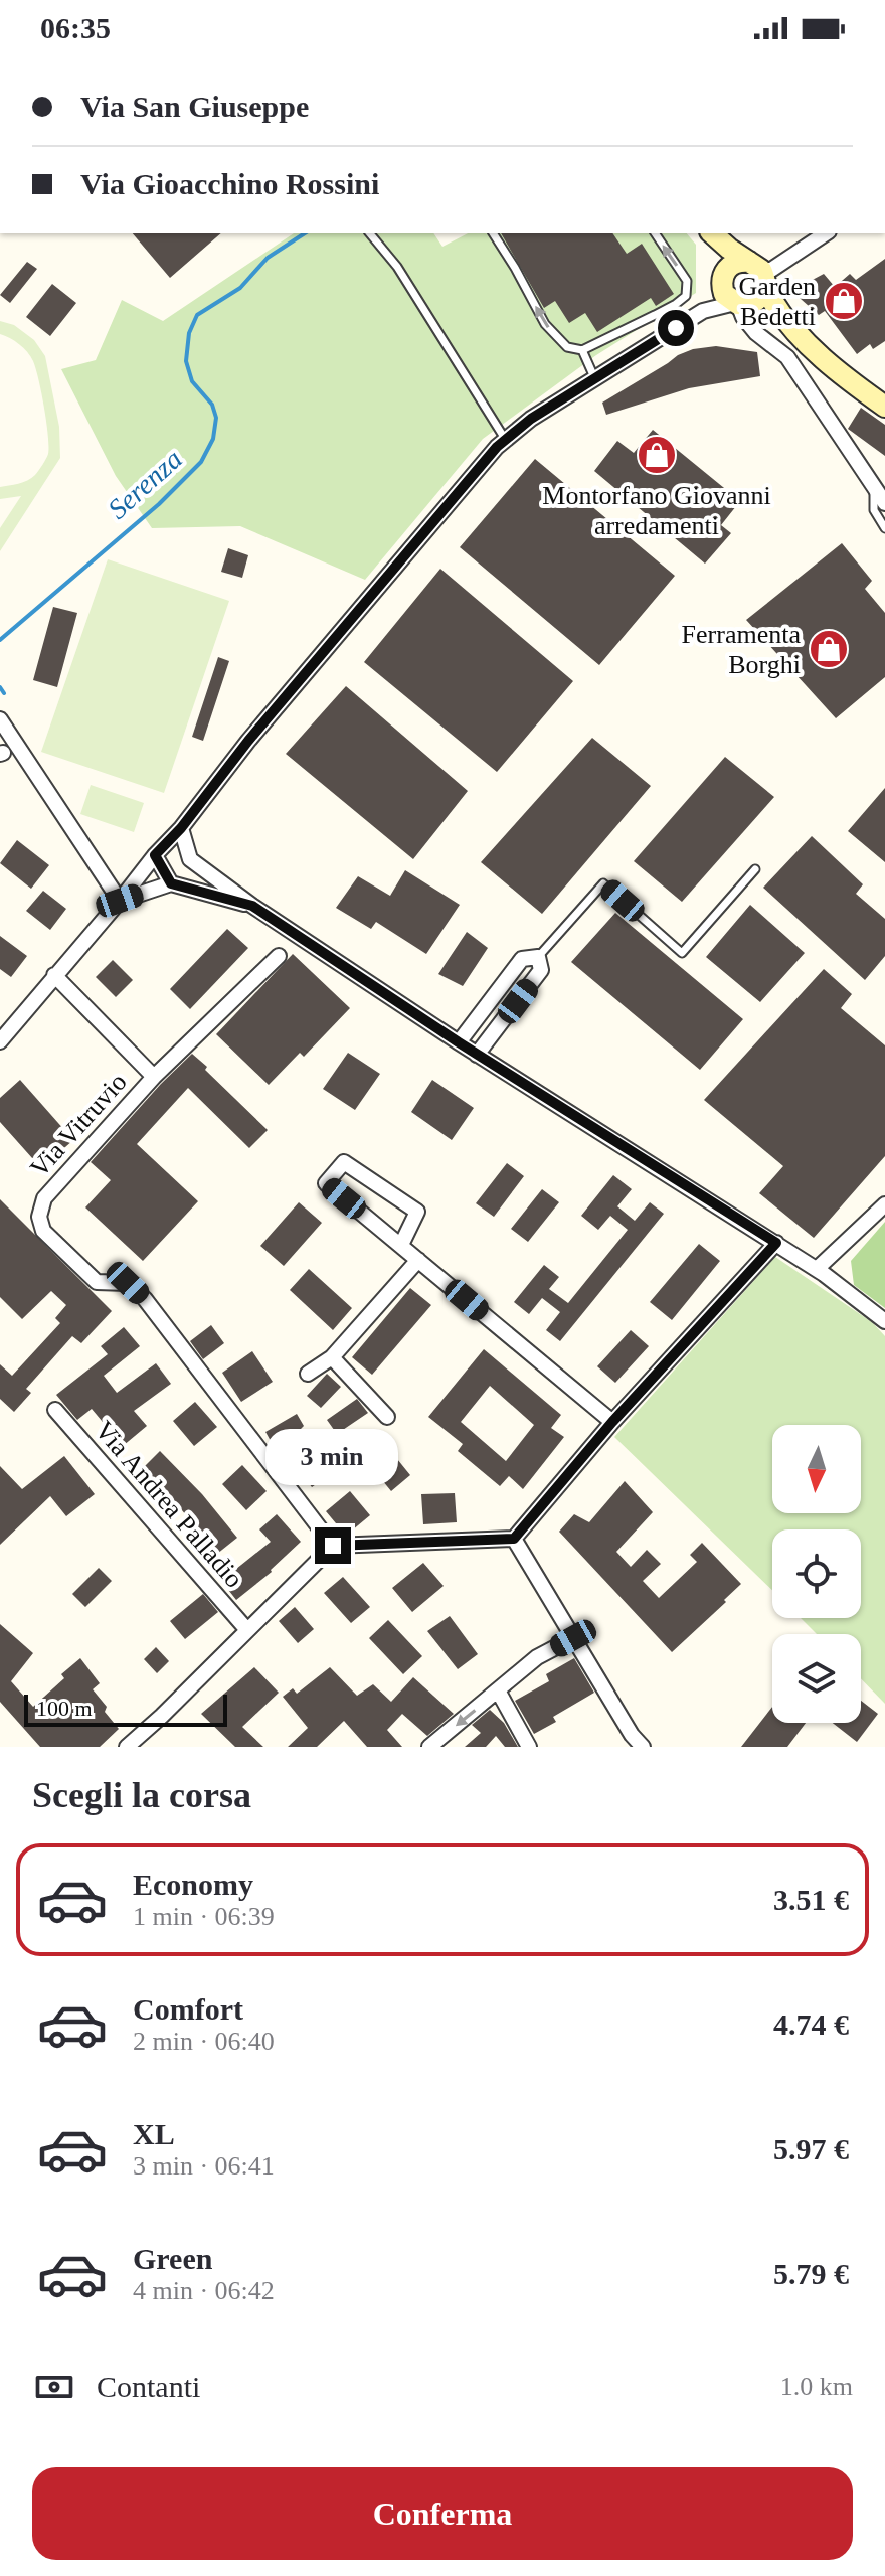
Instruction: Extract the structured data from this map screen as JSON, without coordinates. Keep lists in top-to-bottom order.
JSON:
{
  "streets": {
    "street": ["Via Vitruvio", "Via Andrea Palladio"]
  },
  "water": ["Serenza"],
  "places": {
    "shop": ["Garden Bedetti", "Montorfano Giovanni arredamenti", "Ferramenta Borghi"]
  },
  "scale_bar": "100 m",
  "north": "bottom",
  "page": {
    "status": "06:35",
    "banner": ["Via San Giuseppe", "Via Gioacchino Rossini"],
    "bubble": "3 min",
    "scale": "100 m",
    "heading": "Scegli la corsa",
    "list": [
      {
        "name": "Economy",
        "note": "1 min · 06:39",
        "value": "3.51 €"
      },
      {
        "name": "Comfort",
        "note": "2 min · 06:40",
        "value": "4.74 €"
      },
      {
        "name": "XL",
        "note": "3 min · 06:41",
        "value": "5.97 €"
      },
      {
        "name": "Green",
        "note": "4 min · 06:42",
        "value": "5.79 €"
      }
    ],
    "pay": ["Contanti", "1.0 km"],
    "buttons": "Conferma"
  }
}
